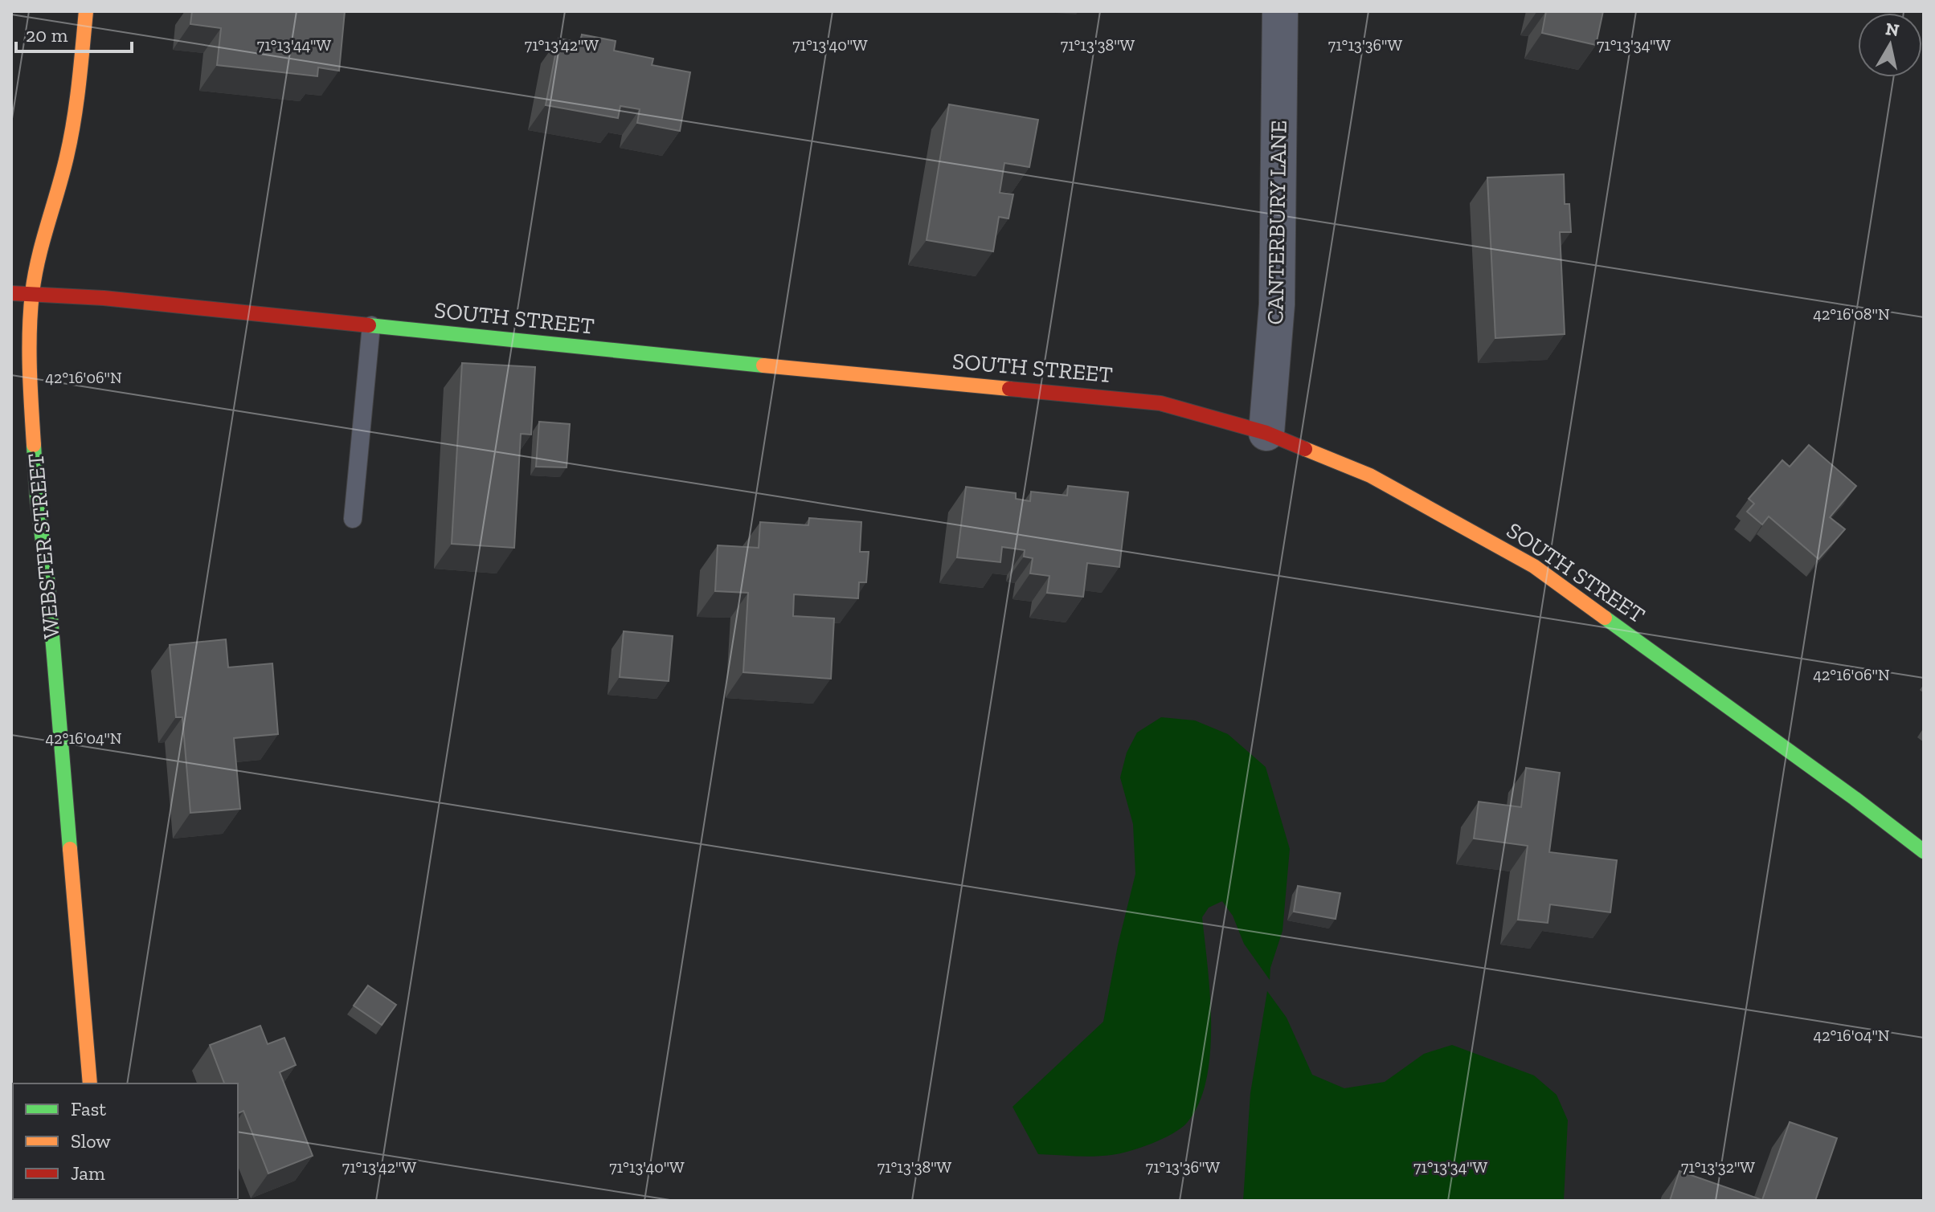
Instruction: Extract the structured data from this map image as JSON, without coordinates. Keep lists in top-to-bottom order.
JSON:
{
  "streets": {
    "street": ["CANTERBURY LANE", "SOUTH STREET", "WEBSTER STREET"]
  },
  "crossings": [
    ["CANTERBURY LANE", "SOUTH STREET"],
    ["SOUTH STREET", "WEBSTER STREET"]
  ],
  "legend": ["Fast", "Slow", "Jam"],
  "scale_bar": "20 m",
  "north": "top",
  "coordinates": [
    "71°13'44\"W",
    "71°13'42\"W",
    "71°13'40\"W",
    "71°13'38\"W",
    "71°13'36\"W",
    "71°13'34\"W",
    "42°16'08\"N",
    "42°16'06\"N",
    "42°16'04\"N",
    "71°13'32\"W"
  ]
}
